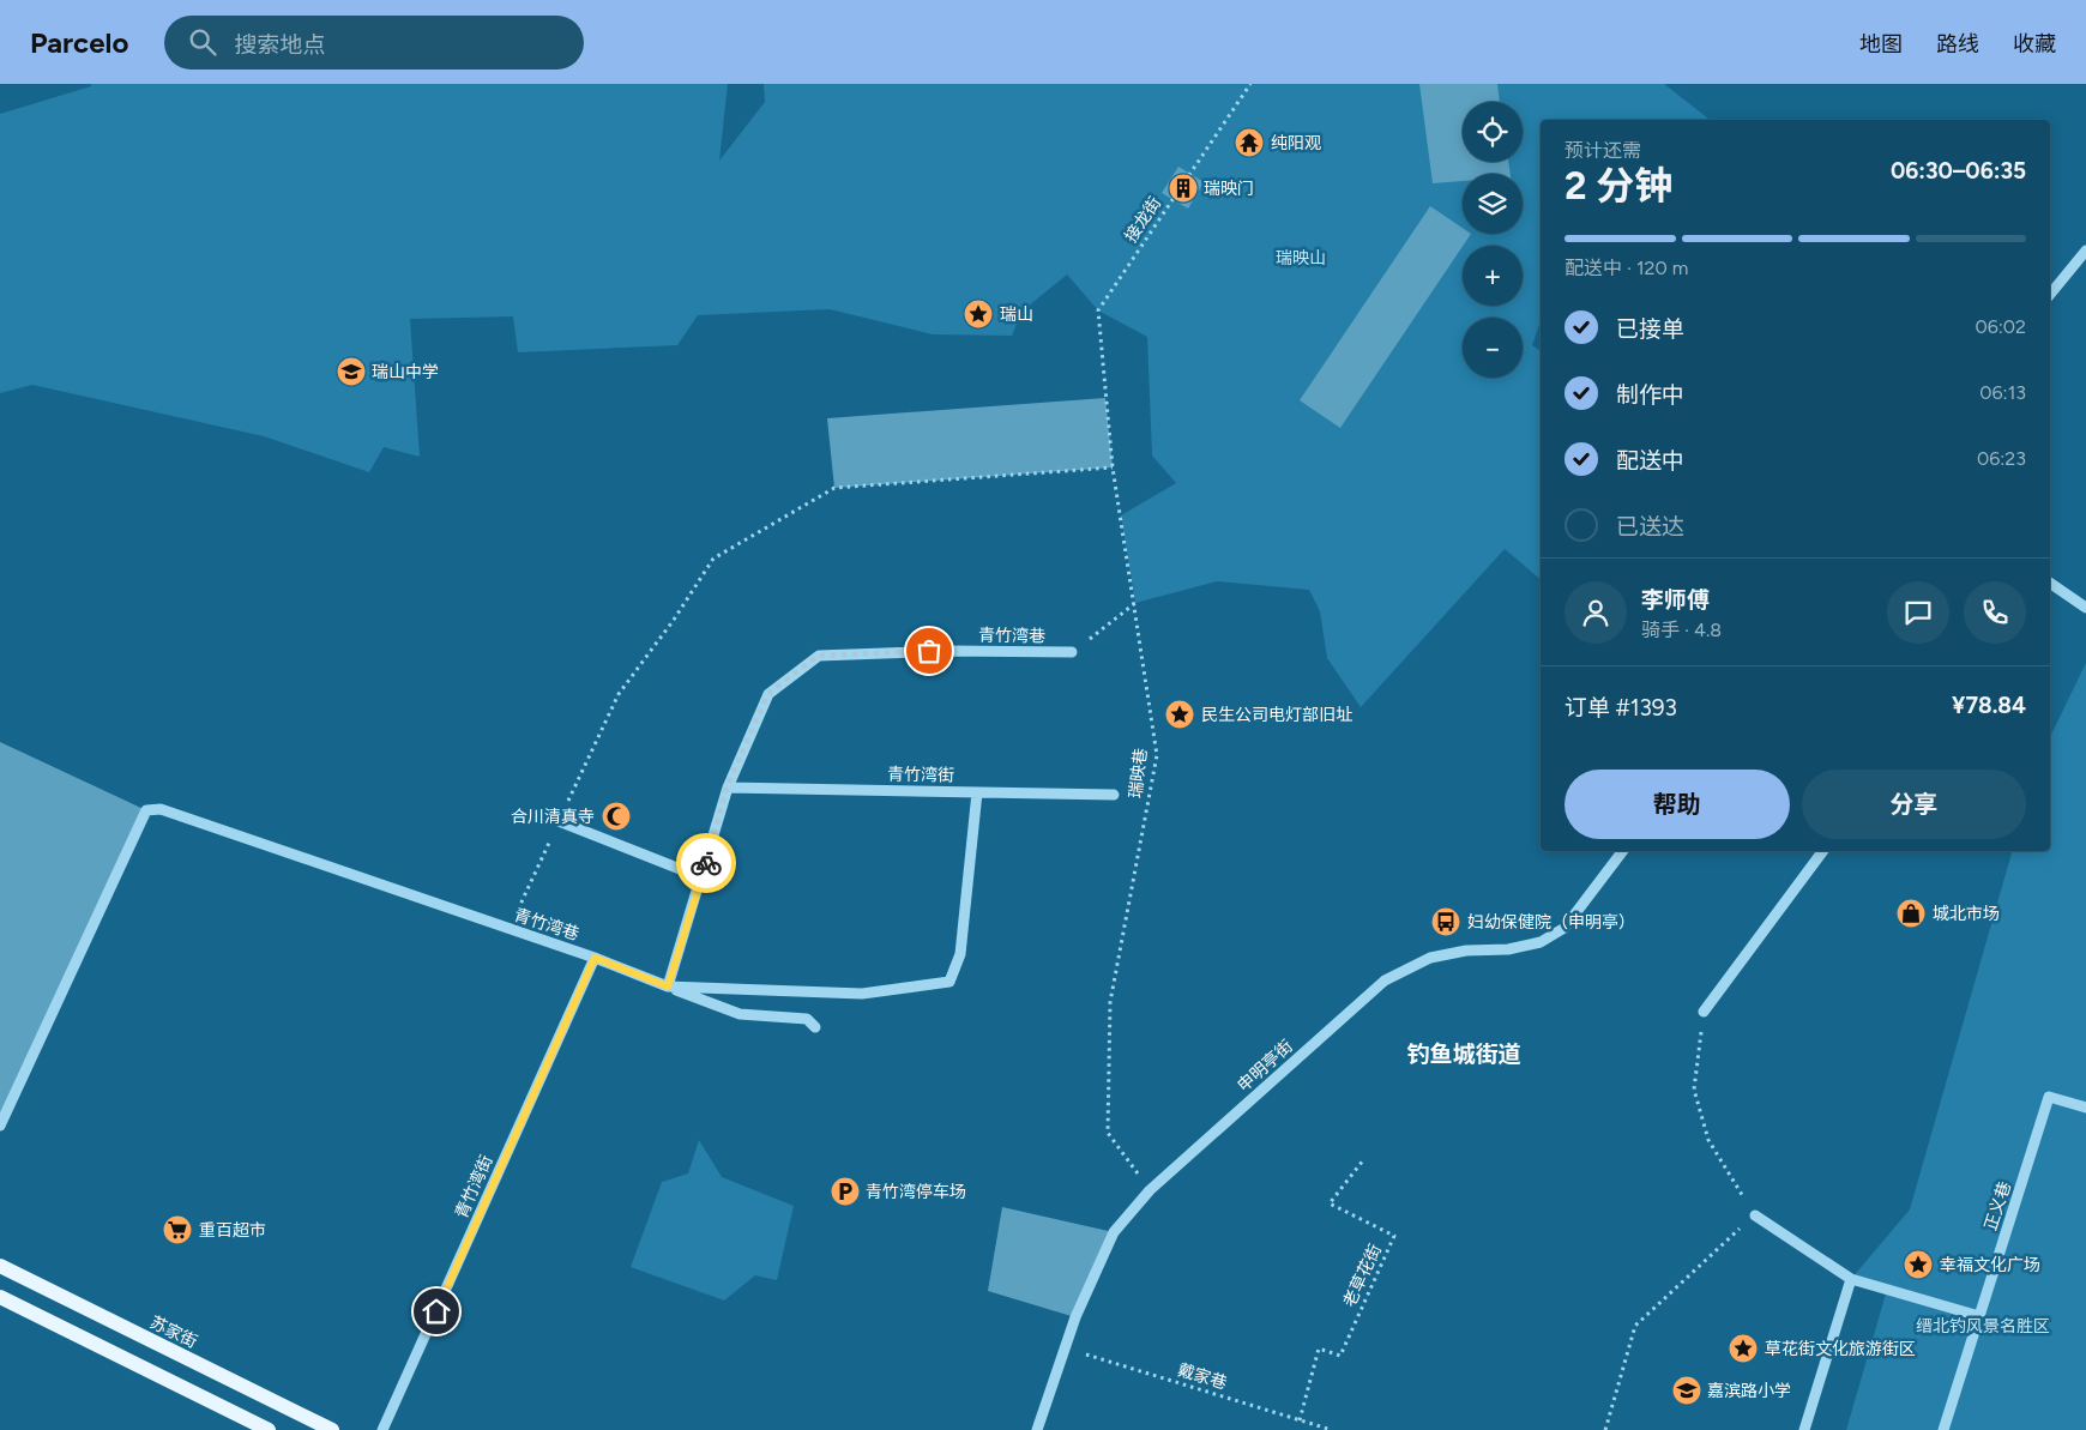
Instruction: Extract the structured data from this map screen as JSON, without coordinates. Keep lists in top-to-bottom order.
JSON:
{
  "streets": {
    "main road": ["苏家街"],
    "street": [
      "青竹湾巷",
      "青竹湾街",
      "申明亭街",
      "正义巷"
    ],
    "path": [
      "接龙街",
      "瑞映巷",
      "老草花街",
      "戴家巷"
    ]
  },
  "crossings": [
    ["接龙街", "瑞映巷"],
    ["青竹湾巷", "青竹湾街"],
    ["瑞映巷", "申明亭街"],
    ["申明亭街", "戴家巷"],
    ["老草花街", "戴家巷"]
  ],
  "districts": ["钓鱼城街道"],
  "parks": ["瑞映山", "缙北钓风景名胜区"],
  "places": {
    "temple": ["纯阳观"],
    "building": ["瑞映门"],
    "place": [
      "瑞山",
      "民生公司电灯部旧址",
      "幸福文化广场",
      "草花街文化旅游街区"
    ],
    "school or university": ["瑞山中学", "嘉滨路小学"],
    "mosque": ["合川清真寺"],
    "shop": ["城北市场"],
    "bus stop": ["妇幼保健院（申明亭）"],
    "parking": ["青竹湾停车场"],
    "supermarket": ["重百超市"]
  },
  "page": {
    "header": "Parcelo",
    "search": "搜索地点",
    "nav": ["地图", "路线", "收藏"],
    "map_buttons": ["+", "−"],
    "heading": ["2 分钟", "预计还需", "06:30–06:35"],
    "panel": [
      "李师傅",
      "骑手 · 4.8",
      "订单 #1393",
      "¥78.84"
    ],
    "bar": "配送中 · 120 m",
    "list": [
      ["已接单", "06:02"],
      ["制作中", "06:13"],
      ["配送中", "06:23"],
      "已送达"
    ],
    "buttons": ["帮助", "分享"]
  }
}
